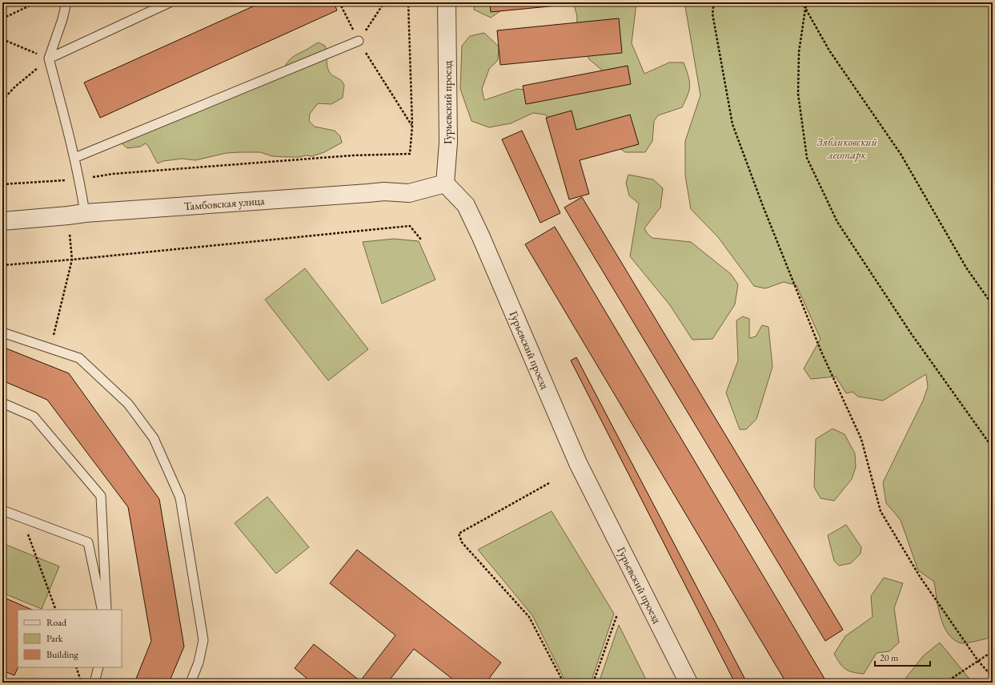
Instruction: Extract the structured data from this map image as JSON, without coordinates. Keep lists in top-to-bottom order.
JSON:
{
  "streets": {
    "street": ["Гурьевский проезд", "Тамбовская улица"]
  },
  "crossings": [
    ["Гурьевский проезд", "Тамбовская улица"]
  ],
  "parks": ["Зябликовский лесопарк"],
  "legend": ["Road", "Park", "Building"],
  "scale_bar": "20 m"
}
